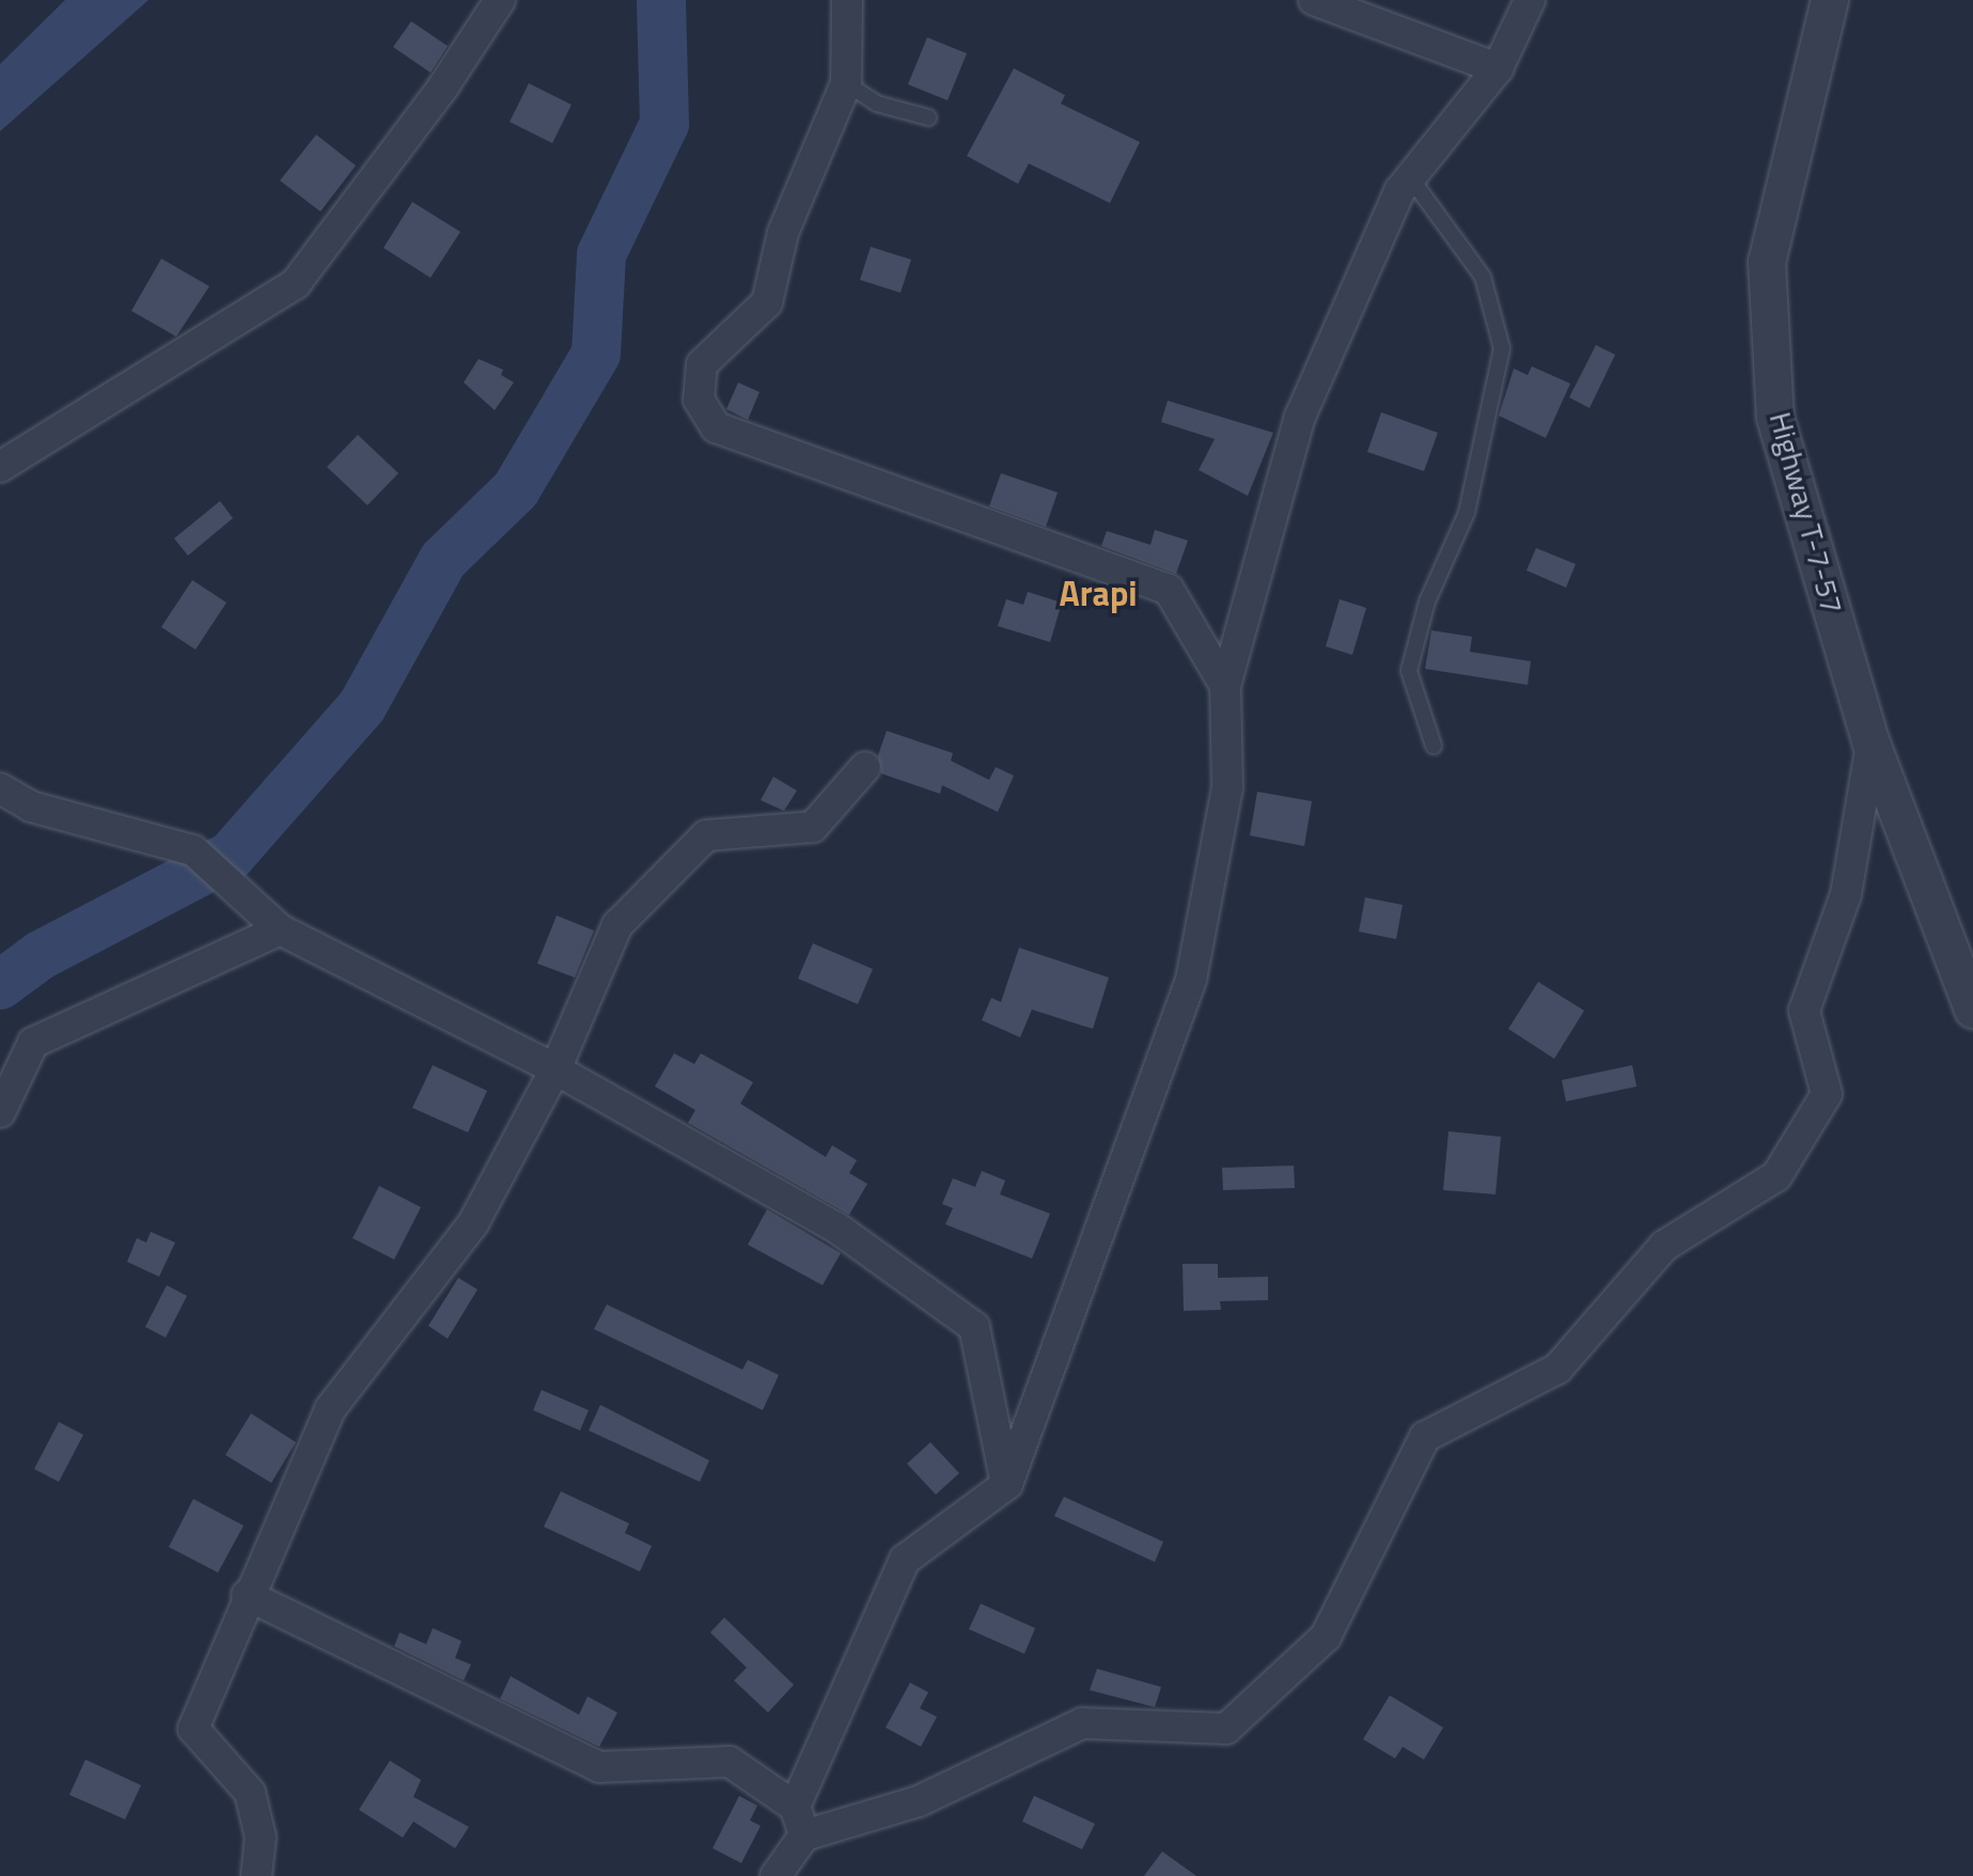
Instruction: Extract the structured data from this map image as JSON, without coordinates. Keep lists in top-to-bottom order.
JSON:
{
  "streets": {
    "street": ["Highway T-7-57"]
  },
  "districts": ["Arapi"]
}
